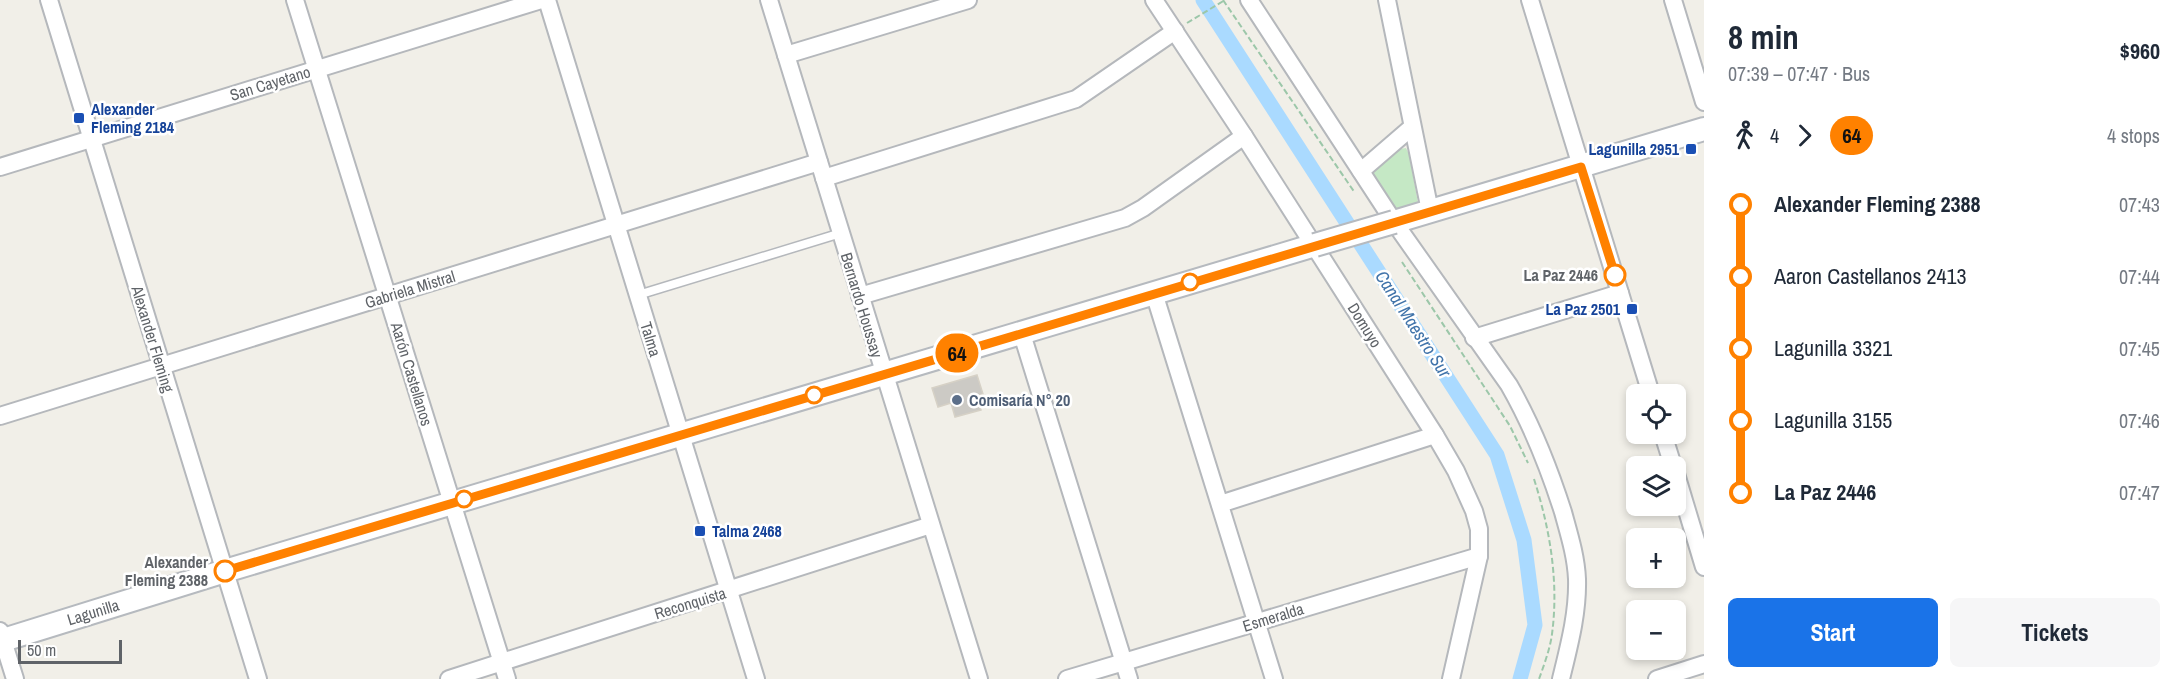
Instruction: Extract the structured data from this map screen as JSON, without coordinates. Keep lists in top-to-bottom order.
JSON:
{
  "streets": {
    "main road": ["Lagunilla"],
    "street": [
      "San Cayetano",
      "Gabriela Mistral",
      "Bernardo Houssay",
      "Domuyo",
      "Alexander Fleming",
      "Talma",
      "Aarón Castellanos",
      "Reconquista",
      "Esmeralda"
    ]
  },
  "crossings": [
    ["San Cayetano", "Alexander Fleming"],
    ["San Cayetano", "Aarón Castellanos"],
    ["Gabriela Mistral", "Bernardo Houssay"],
    ["Gabriela Mistral", "Domuyo"],
    ["Gabriela Mistral", "Alexander Fleming"],
    ["Gabriela Mistral", "Talma"],
    ["Gabriela Mistral", "Aarón Castellanos"],
    ["Bernardo Houssay", "Reconquista"],
    ["Bernardo Houssay", "Lagunilla"],
    ["Domuyo", "Lagunilla"],
    ["Domuyo", "Esmeralda"],
    ["Alexander Fleming", "Lagunilla"],
    ["Talma", "Reconquista"],
    ["Talma", "Lagunilla"],
    ["Aarón Castellanos", "Reconquista"],
    ["Aarón Castellanos", "Lagunilla"]
  ],
  "water": ["Canal Maestro Sur"],
  "places": {
    "transit": [
      "Alexander Fleming 2184",
      "Lagunilla 2951",
      "La Paz 2501",
      "Talma 2468"
    ],
    "other": ["La Paz 2446", "Comisaría N° 20", "Alexander Fleming 2388"]
  },
  "lines": ["bus line 64"],
  "scale_bar": "50 m",
  "page": {
    "on_map": "64",
    "heading": ["8 min", "07:39 – 07:47 · Bus", "$960"],
    "legs": ["4", "64", "4 stops"],
    "list": [
      {
        "name": "Alexander Fleming 2388",
        "value": "07:43"
      },
      {
        "name": "Aaron Castellanos 2413",
        "value": "07:44"
      },
      {
        "name": "Lagunilla 3321",
        "value": "07:45"
      },
      {
        "name": "Lagunilla 3155",
        "value": "07:46"
      },
      {
        "name": "La Paz 2446",
        "value": "07:47"
      }
    ],
    "map_buttons": ["+", "−"],
    "buttons": ["Start", "Tickets"],
    "scale": "50 m"
  }
}
